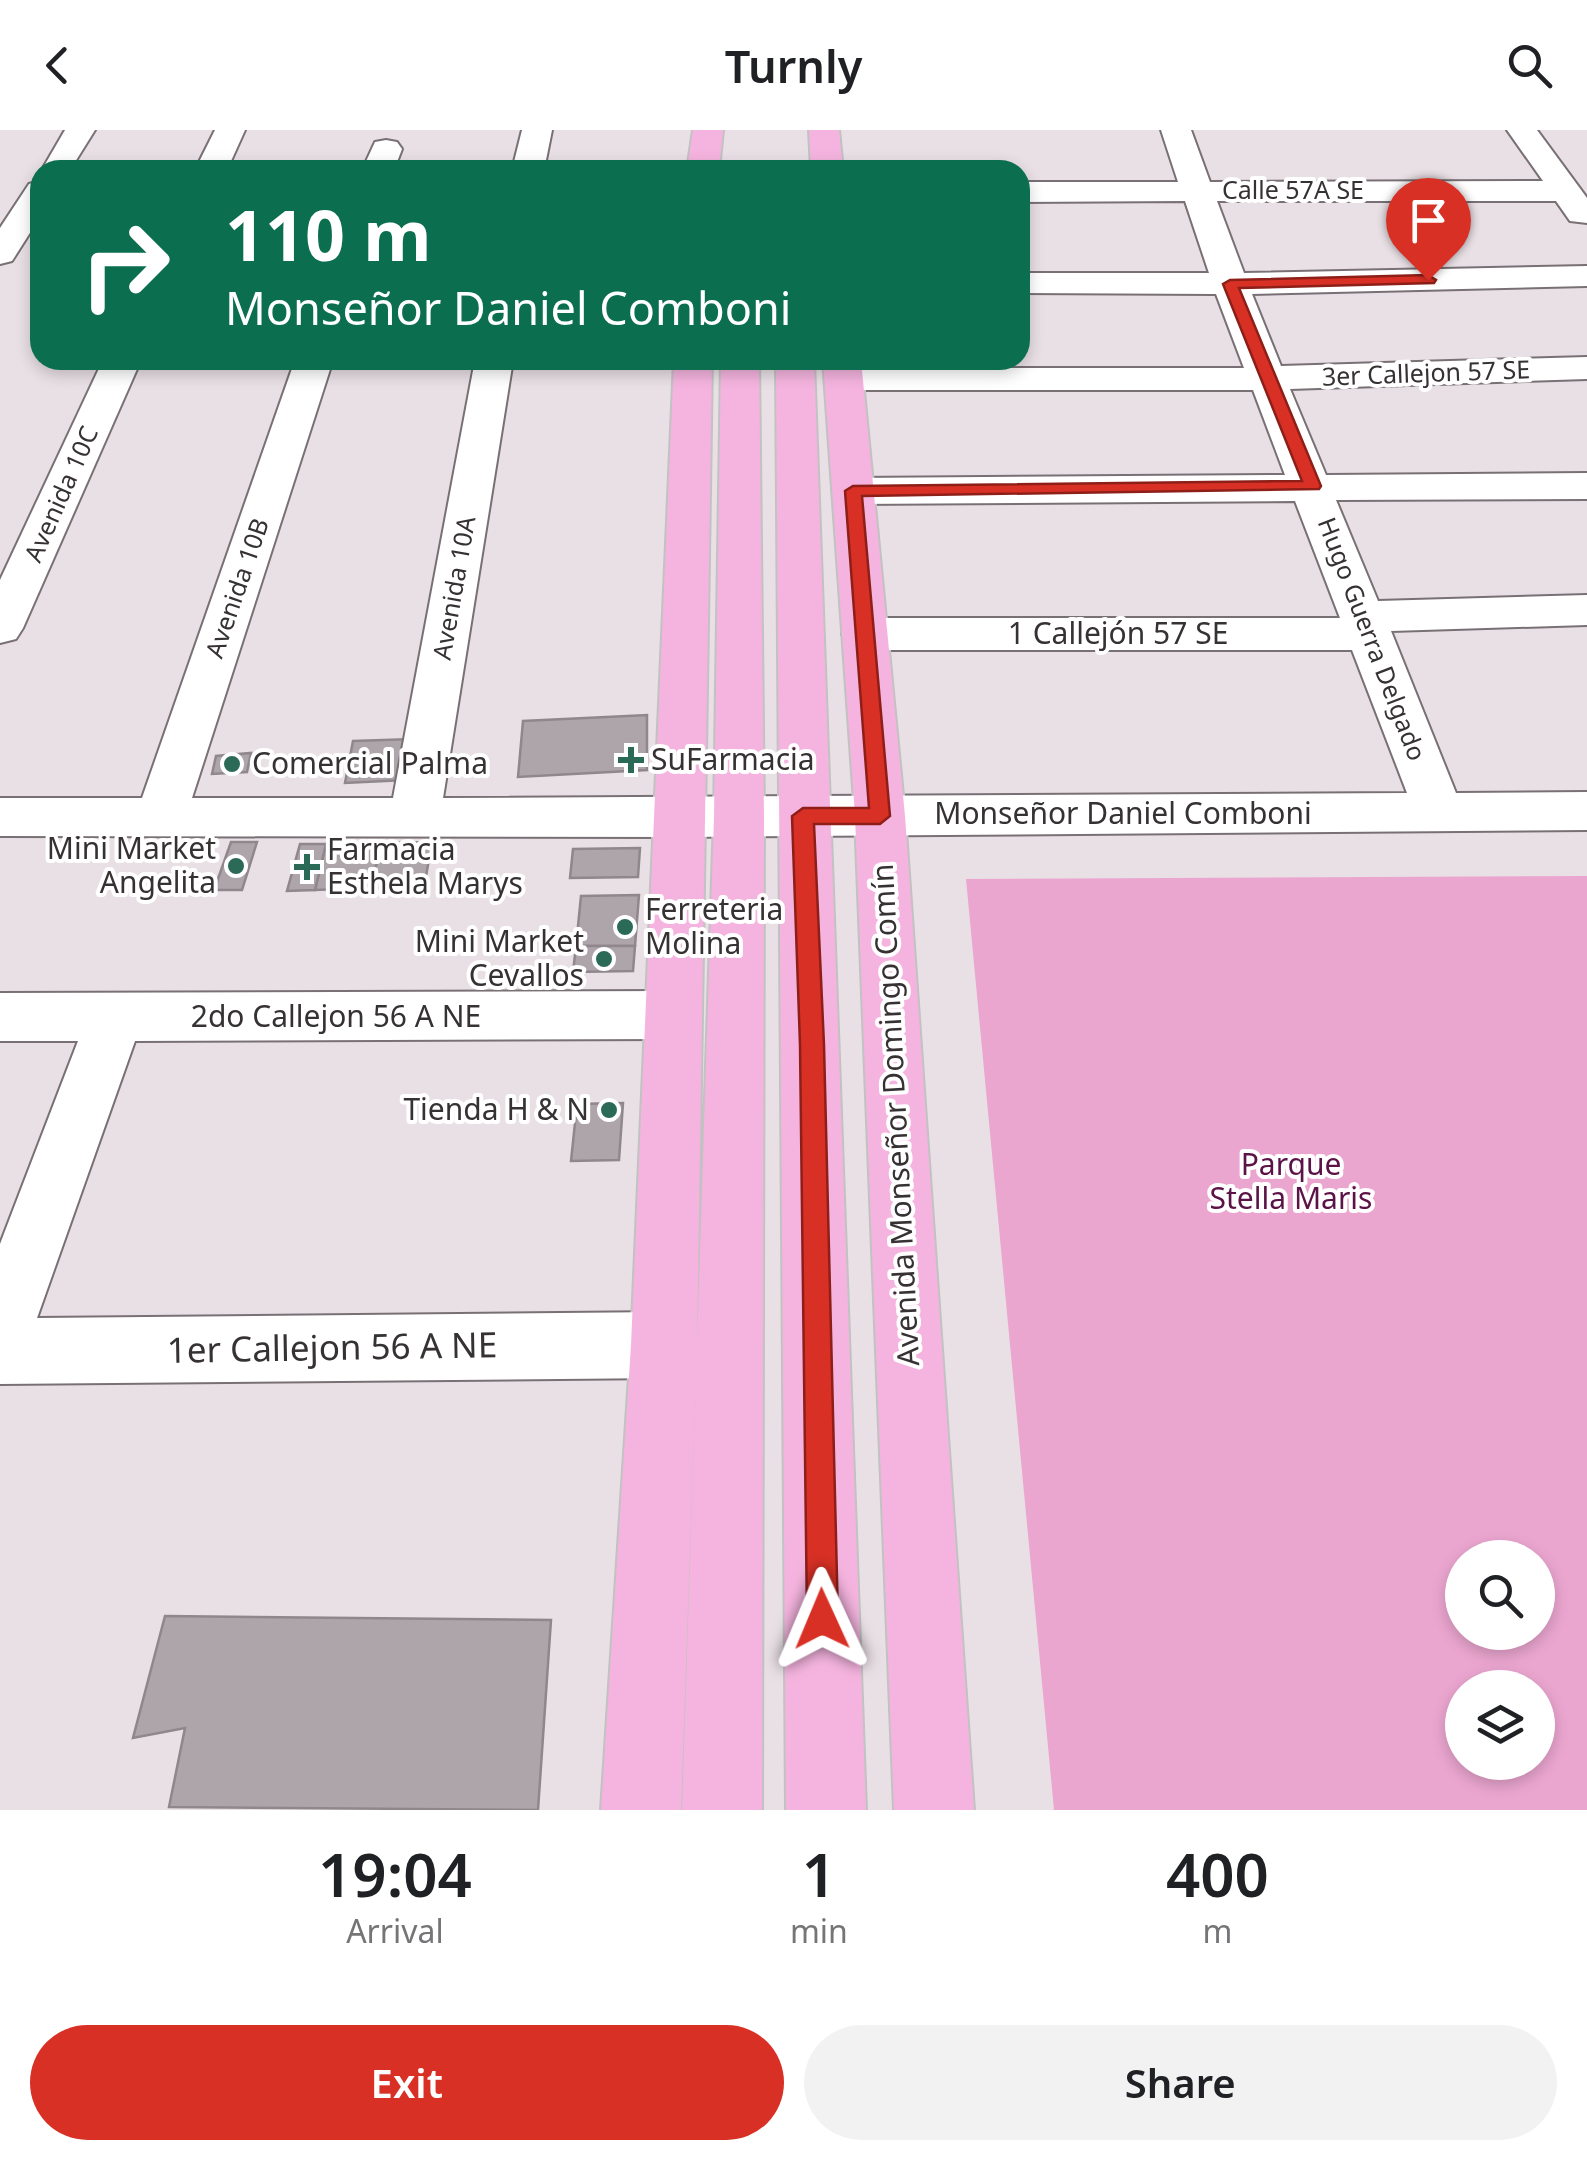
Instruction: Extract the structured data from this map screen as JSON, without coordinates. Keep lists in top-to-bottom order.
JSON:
{
  "streets": {
    "main road": ["Avenida Monseñor Domingo Comín"],
    "street": [
      "Calle 57A SE",
      "3er Callejon 57 SE",
      "Avenida 10C",
      "Avenida 10B",
      "Avenida 10A",
      "1 Callejón 57 SE",
      "Hugo Guerra Delgado",
      "Monseñor Daniel Comboni",
      "2do Callejon 56 A NE",
      "1er Callejon 56 A NE"
    ]
  },
  "crossings": [
    ["Calle 57A SE", "Hugo Guerra Delgado"],
    ["3er Callejon 57 SE", "Hugo Guerra Delgado"],
    ["3er Callejon 57 SE", "Avenida Monseñor Domingo Comín"],
    ["Avenida 10B", "Monseñor Daniel Comboni"],
    ["Avenida 10A", "Monseñor Daniel Comboni"],
    ["1 Callejón 57 SE", "Hugo Guerra Delgado"],
    ["1 Callejón 57 SE", "Avenida Monseñor Domingo Comín"],
    ["Hugo Guerra Delgado", "Monseñor Daniel Comboni"],
    ["Monseñor Daniel Comboni", "Avenida Monseñor Domingo Comín"]
  ],
  "parks": ["Parque Stella Maris"],
  "places": {
    "health": ["SuFarmacia", "Farmacia Esthela Marys"],
    "other": [
      "Comercial Palma",
      "Mini Market Angelita",
      "Ferreteria Molina",
      "Mini Market Cevallos",
      "Tienda H & N"
    ]
  },
  "page": {
    "header": "Turnly",
    "turn": ["110 m", "Monseñor Daniel Comboni"],
    "eta": [
      "19:04",
      "Arrival",
      "1",
      "min",
      "400",
      "m"
    ],
    "buttons": ["Exit", "Share"]
  }
}
